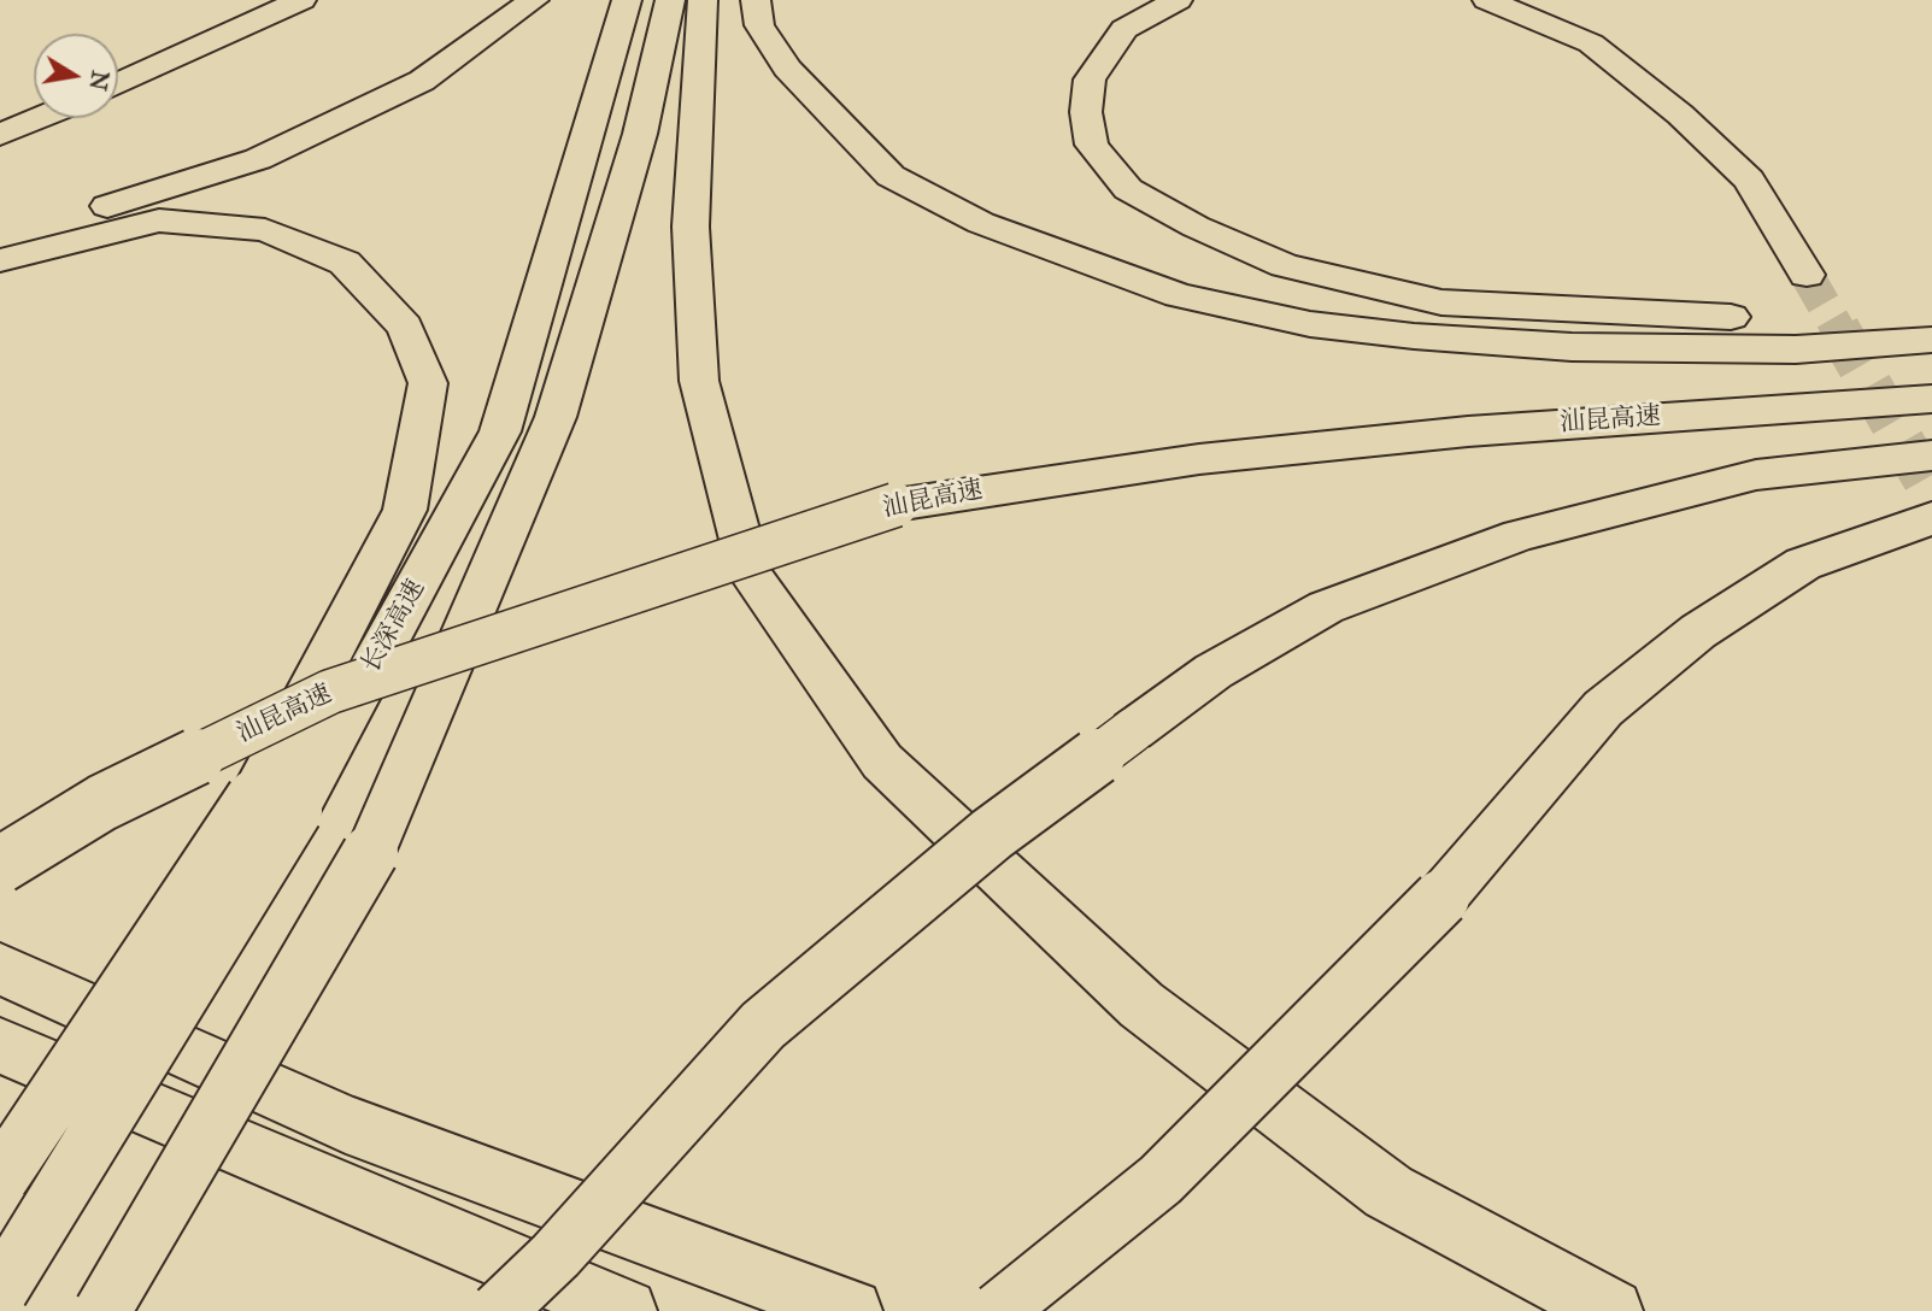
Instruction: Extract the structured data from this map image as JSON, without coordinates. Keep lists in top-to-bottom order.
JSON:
{
  "streets": {
    "highway": ["汕昆高速", "长深高速"]
  },
  "north": "right"
}
